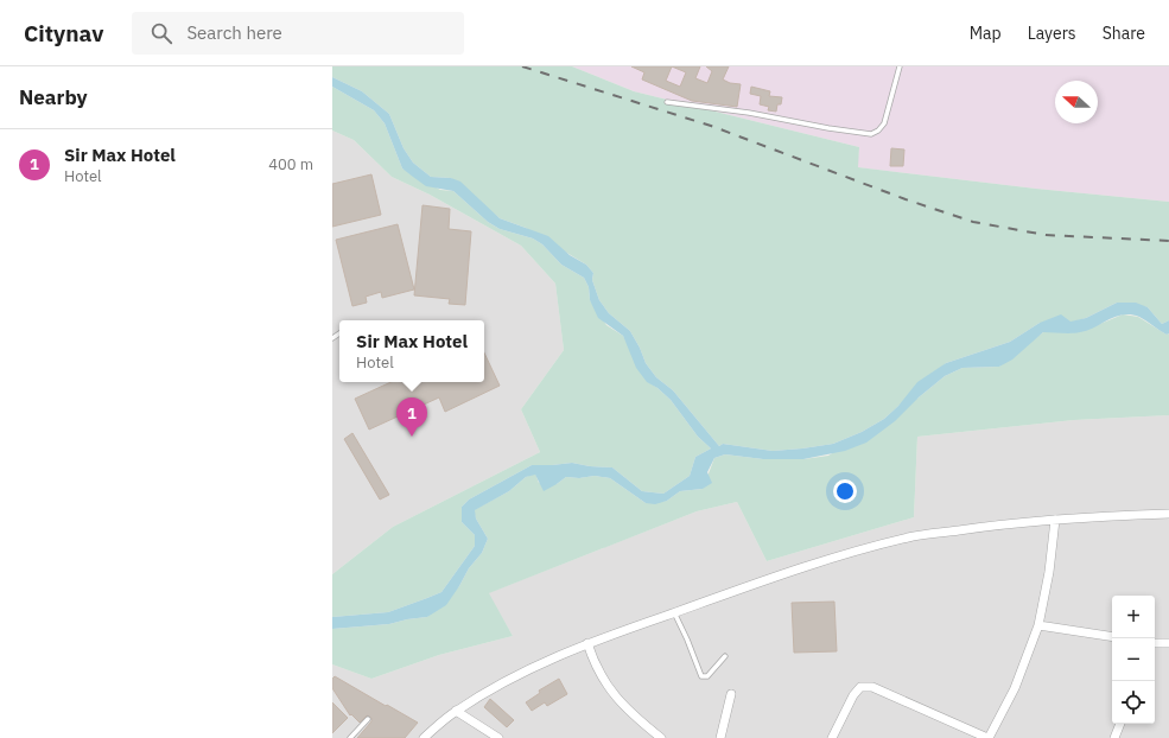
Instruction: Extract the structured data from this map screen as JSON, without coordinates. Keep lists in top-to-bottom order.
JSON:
{
  "north": "left",
  "page": {
    "header": "Citynav",
    "search": "Search here",
    "nav": ["Map", "Layers", "Share"],
    "heading": "Nearby",
    "list": [
      {
        "mark": "1",
        "name": "Sir Max Hotel",
        "note": "Hotel",
        "value": "400 m"
      }
    ],
    "popup": ["Sir Max Hotel", "Hotel"],
    "pins": "1",
    "map_buttons": ["+", "−"]
  }
}
